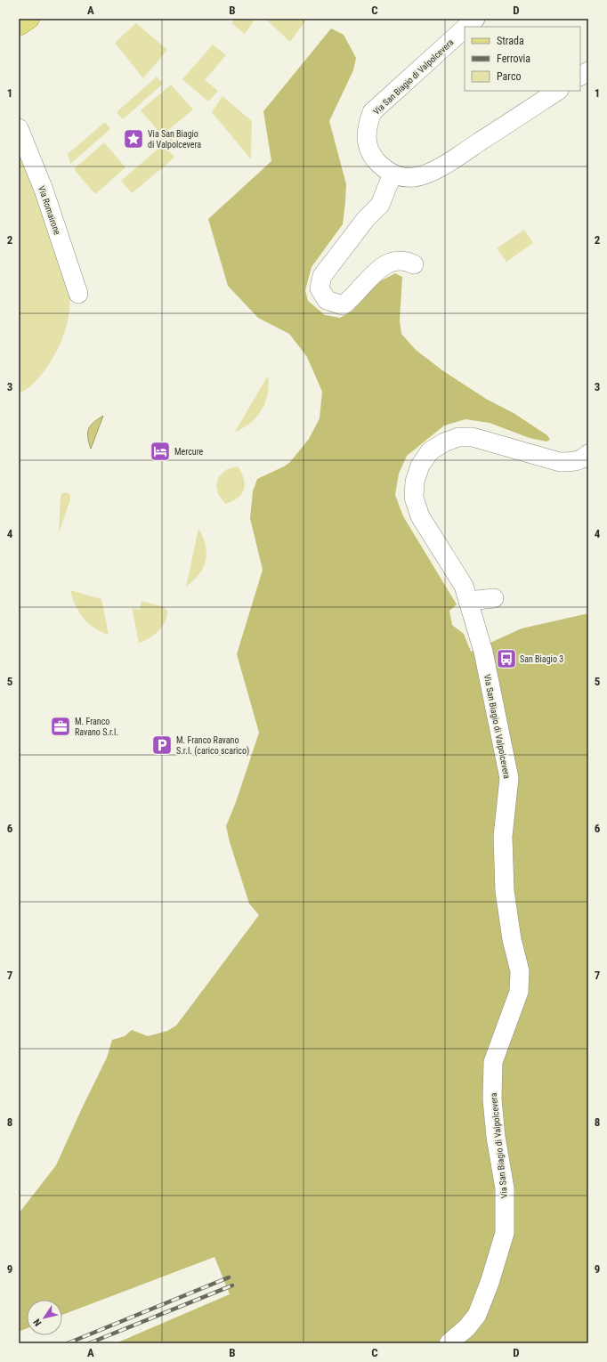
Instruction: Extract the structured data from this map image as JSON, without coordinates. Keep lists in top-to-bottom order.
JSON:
{
  "streets": {
    "street": ["Via San Biagio di Valpolcevera", "Via Romairone"]
  },
  "places": {
    "place": ["Via San Biagio di Valpolcevera"],
    "hotel": ["Mercure"],
    "bus stop": ["San Biagio 3"],
    "office": ["M. Franco Ravano S.r.l."],
    "parking": ["M. Franco Ravano S.r.l. (carico scarico)"]
  },
  "legend": ["Strada", "Ferrovia", "Parco"],
  "north": "bottom left",
  "grid": {
    "columns": [
      "A",
      "B",
      "C",
      "D"
    ],
    "rows": [
      "1",
      "2",
      "3",
      "4",
      "5",
      "6",
      "7",
      "8",
      "9"
    ]
  }
}
